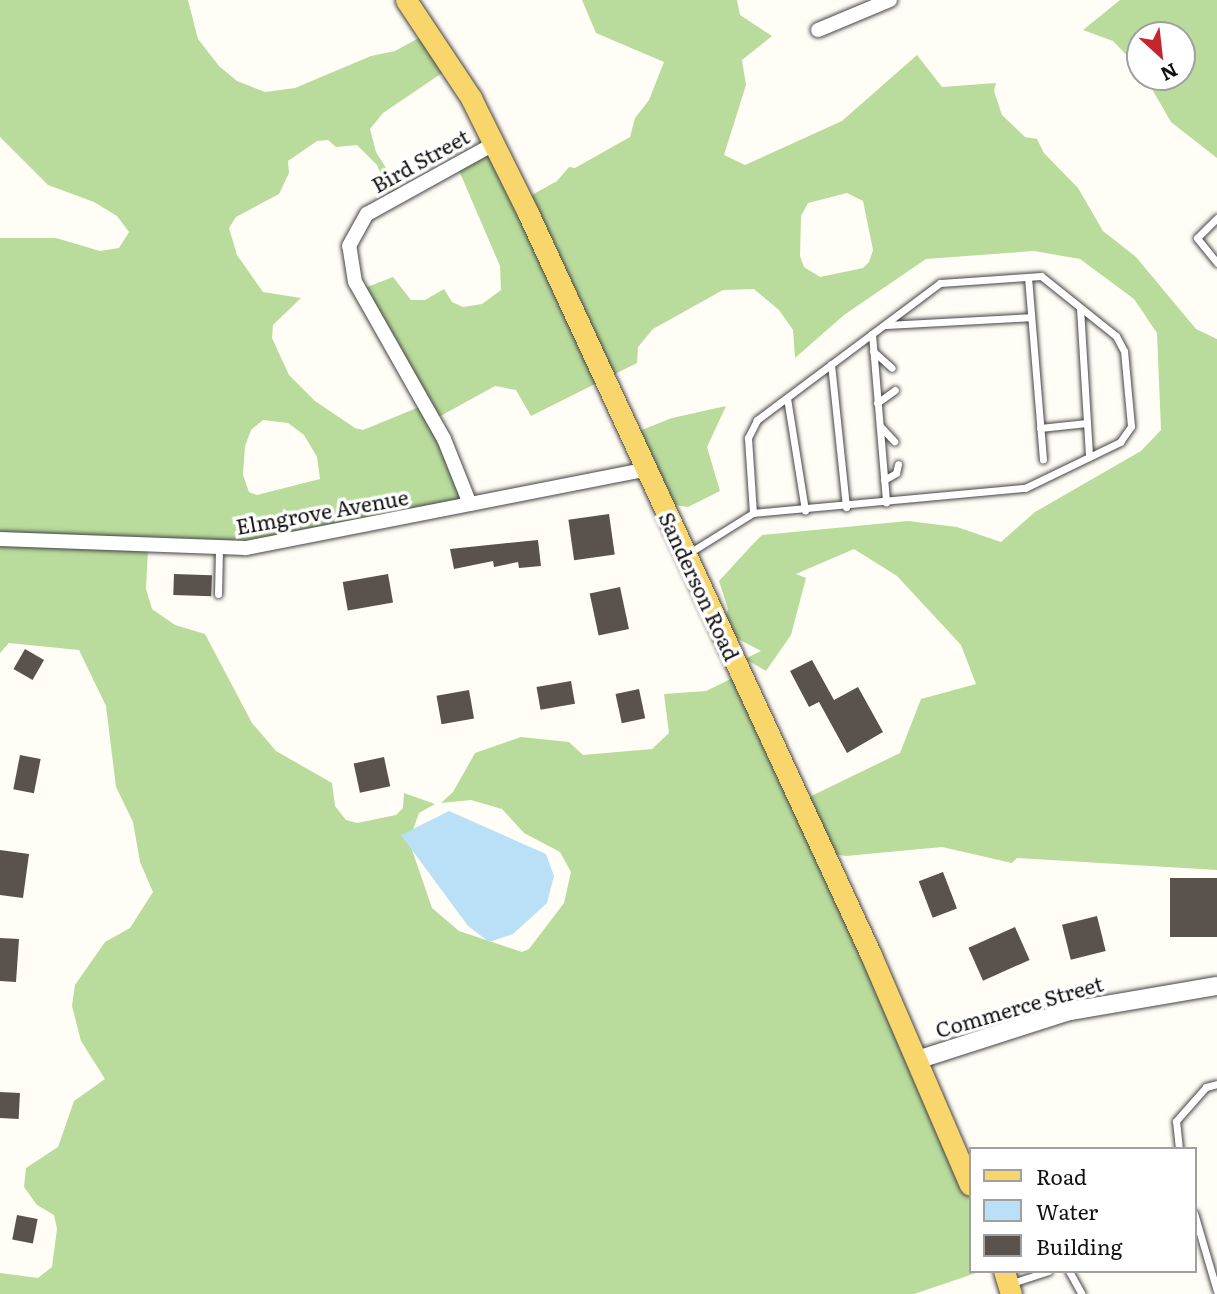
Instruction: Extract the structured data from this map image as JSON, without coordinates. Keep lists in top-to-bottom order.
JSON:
{
  "streets": {
    "main road": ["Sanderson Road"],
    "street": ["Bird Street", "Elmgrove Avenue", "Commerce Street"]
  },
  "crossings": [
    ["Bird Street", "Elmgrove Avenue"],
    ["Bird Street", "Sanderson Road"],
    ["Elmgrove Avenue", "Sanderson Road"],
    ["Sanderson Road", "Commerce Street"]
  ],
  "legend": ["Road", "Water", "Building"],
  "north": "bottom right"
}
